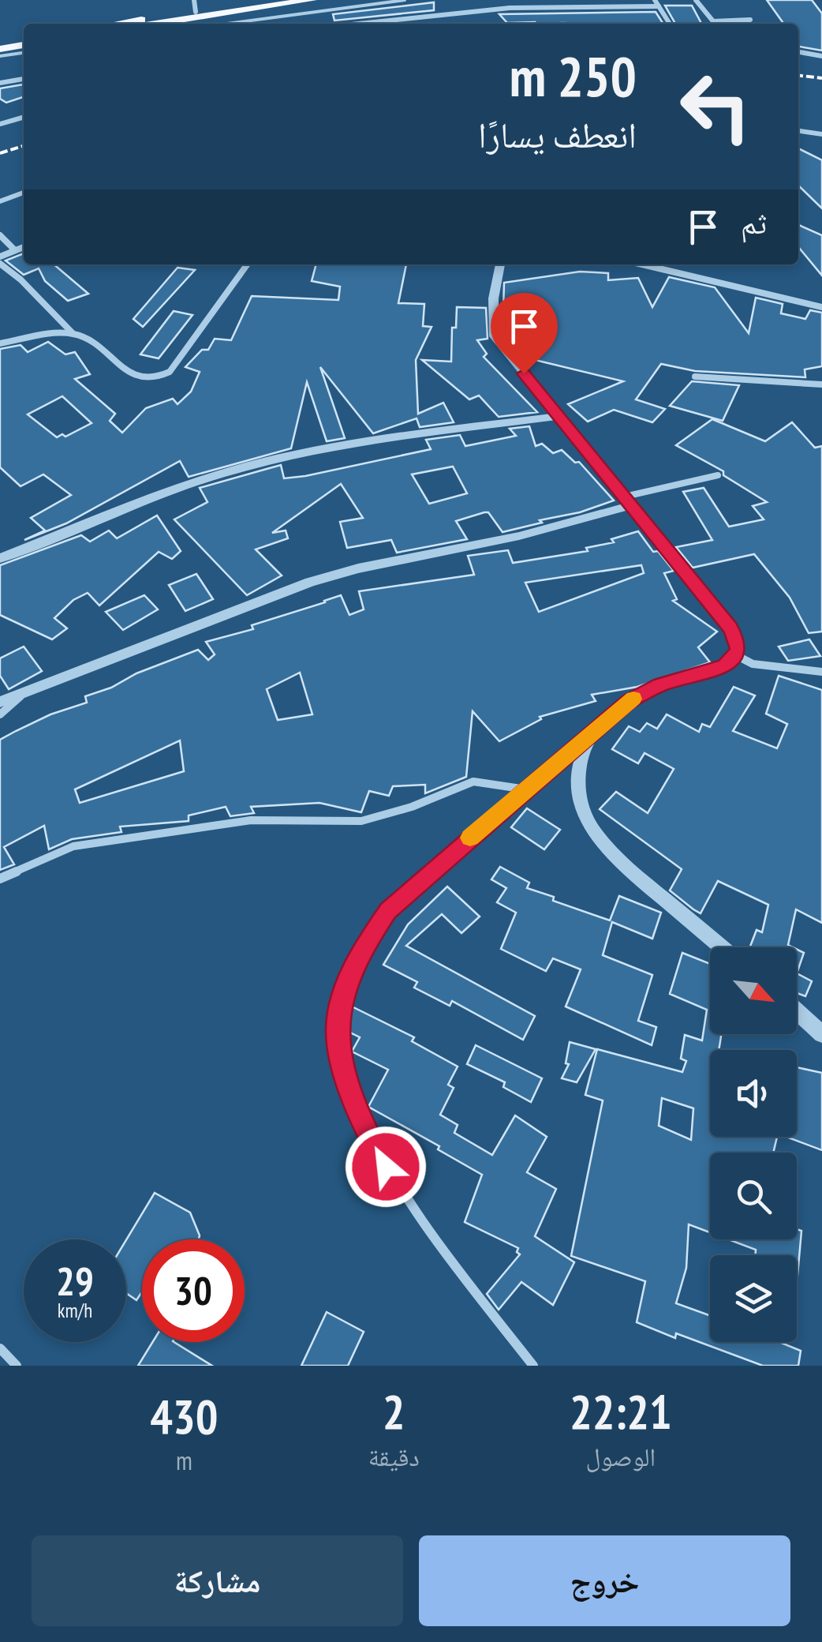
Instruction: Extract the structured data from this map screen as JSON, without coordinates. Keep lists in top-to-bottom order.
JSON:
{
  "north": "bottom right",
  "page": {
    "turn": ["250 m", "انعطف يسارًا"],
    "then": "ثم",
    "speed": "29 km/h",
    "limit": "30",
    "eta": [
      "22:21",
      "الوصول",
      "2",
      "دقيقة",
      "430",
      "m"
    ],
    "buttons": ["خروج", "مشاركة"]
  }
}
